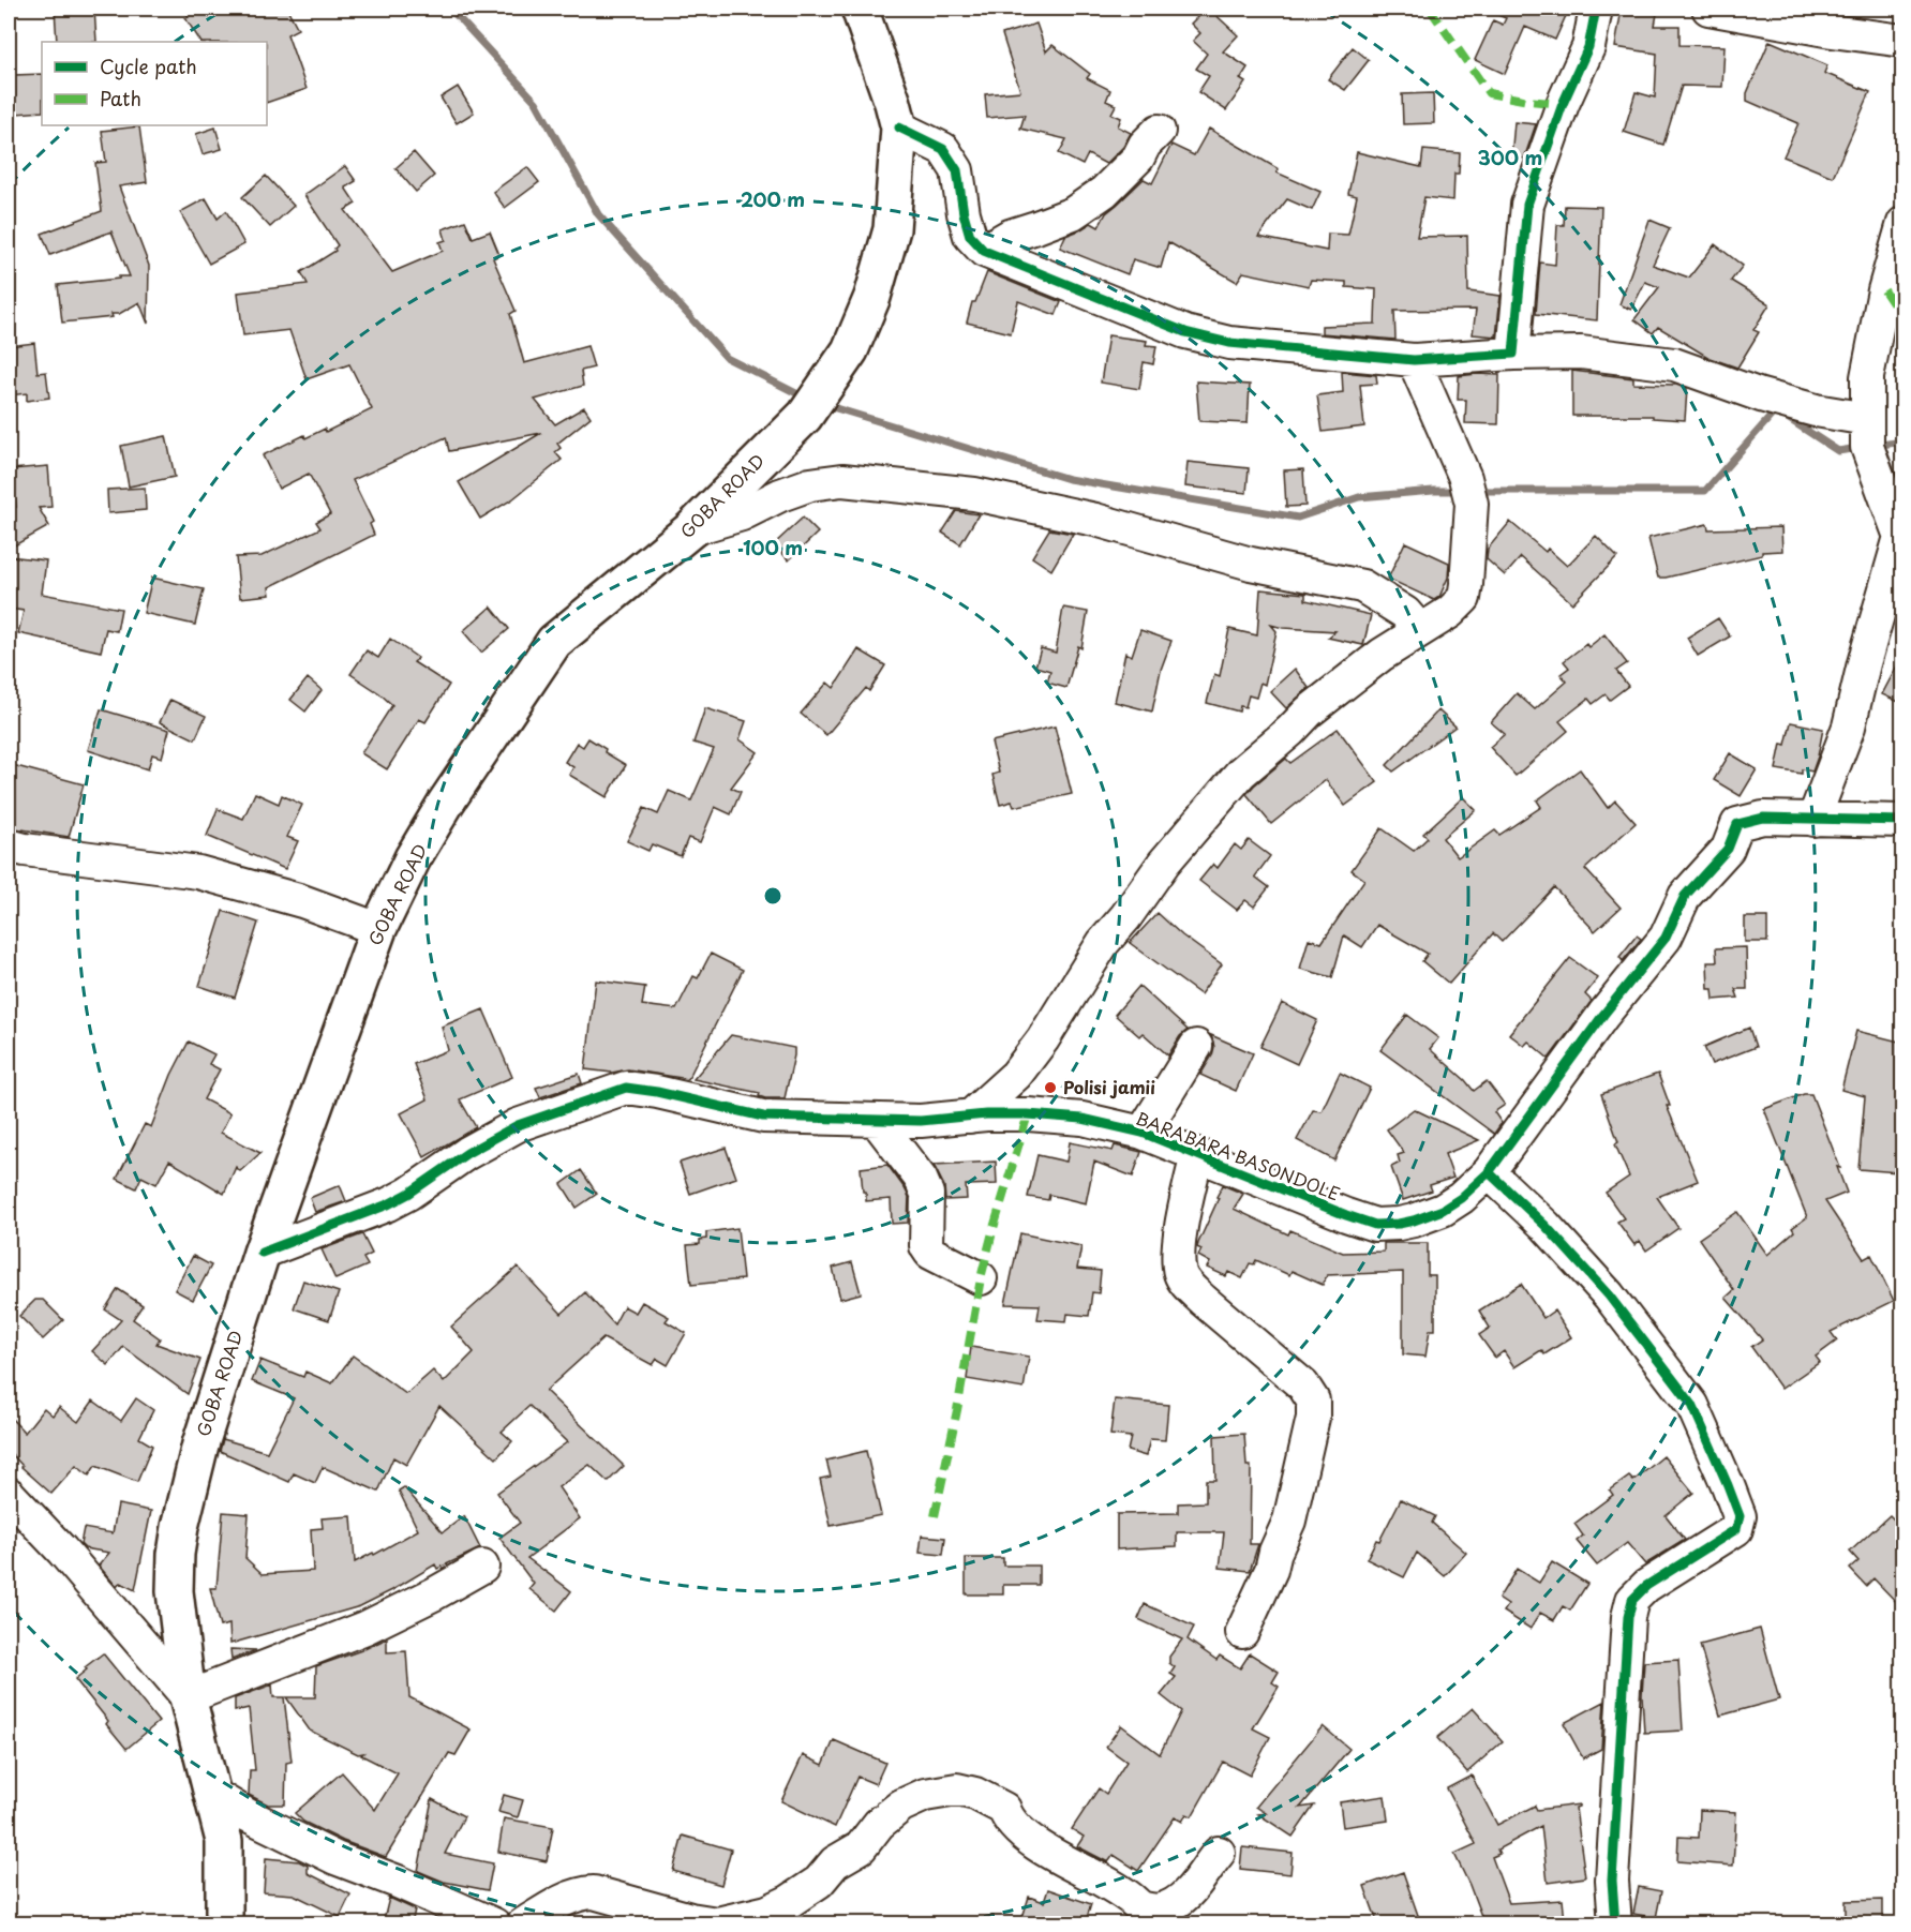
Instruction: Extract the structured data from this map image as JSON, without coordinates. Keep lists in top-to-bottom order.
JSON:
{
  "streets": {
    "main road": ["GOBA ROAD"],
    "street": ["BARABARA BASONDOLE"]
  },
  "crossings": [
    ["GOBA ROAD", "BARABARA BASONDOLE"]
  ],
  "places": ["Polisi jamii"],
  "legend": ["Cycle path", "Path"],
  "rings": ["300 m", "200 m", "100 m"]
}
